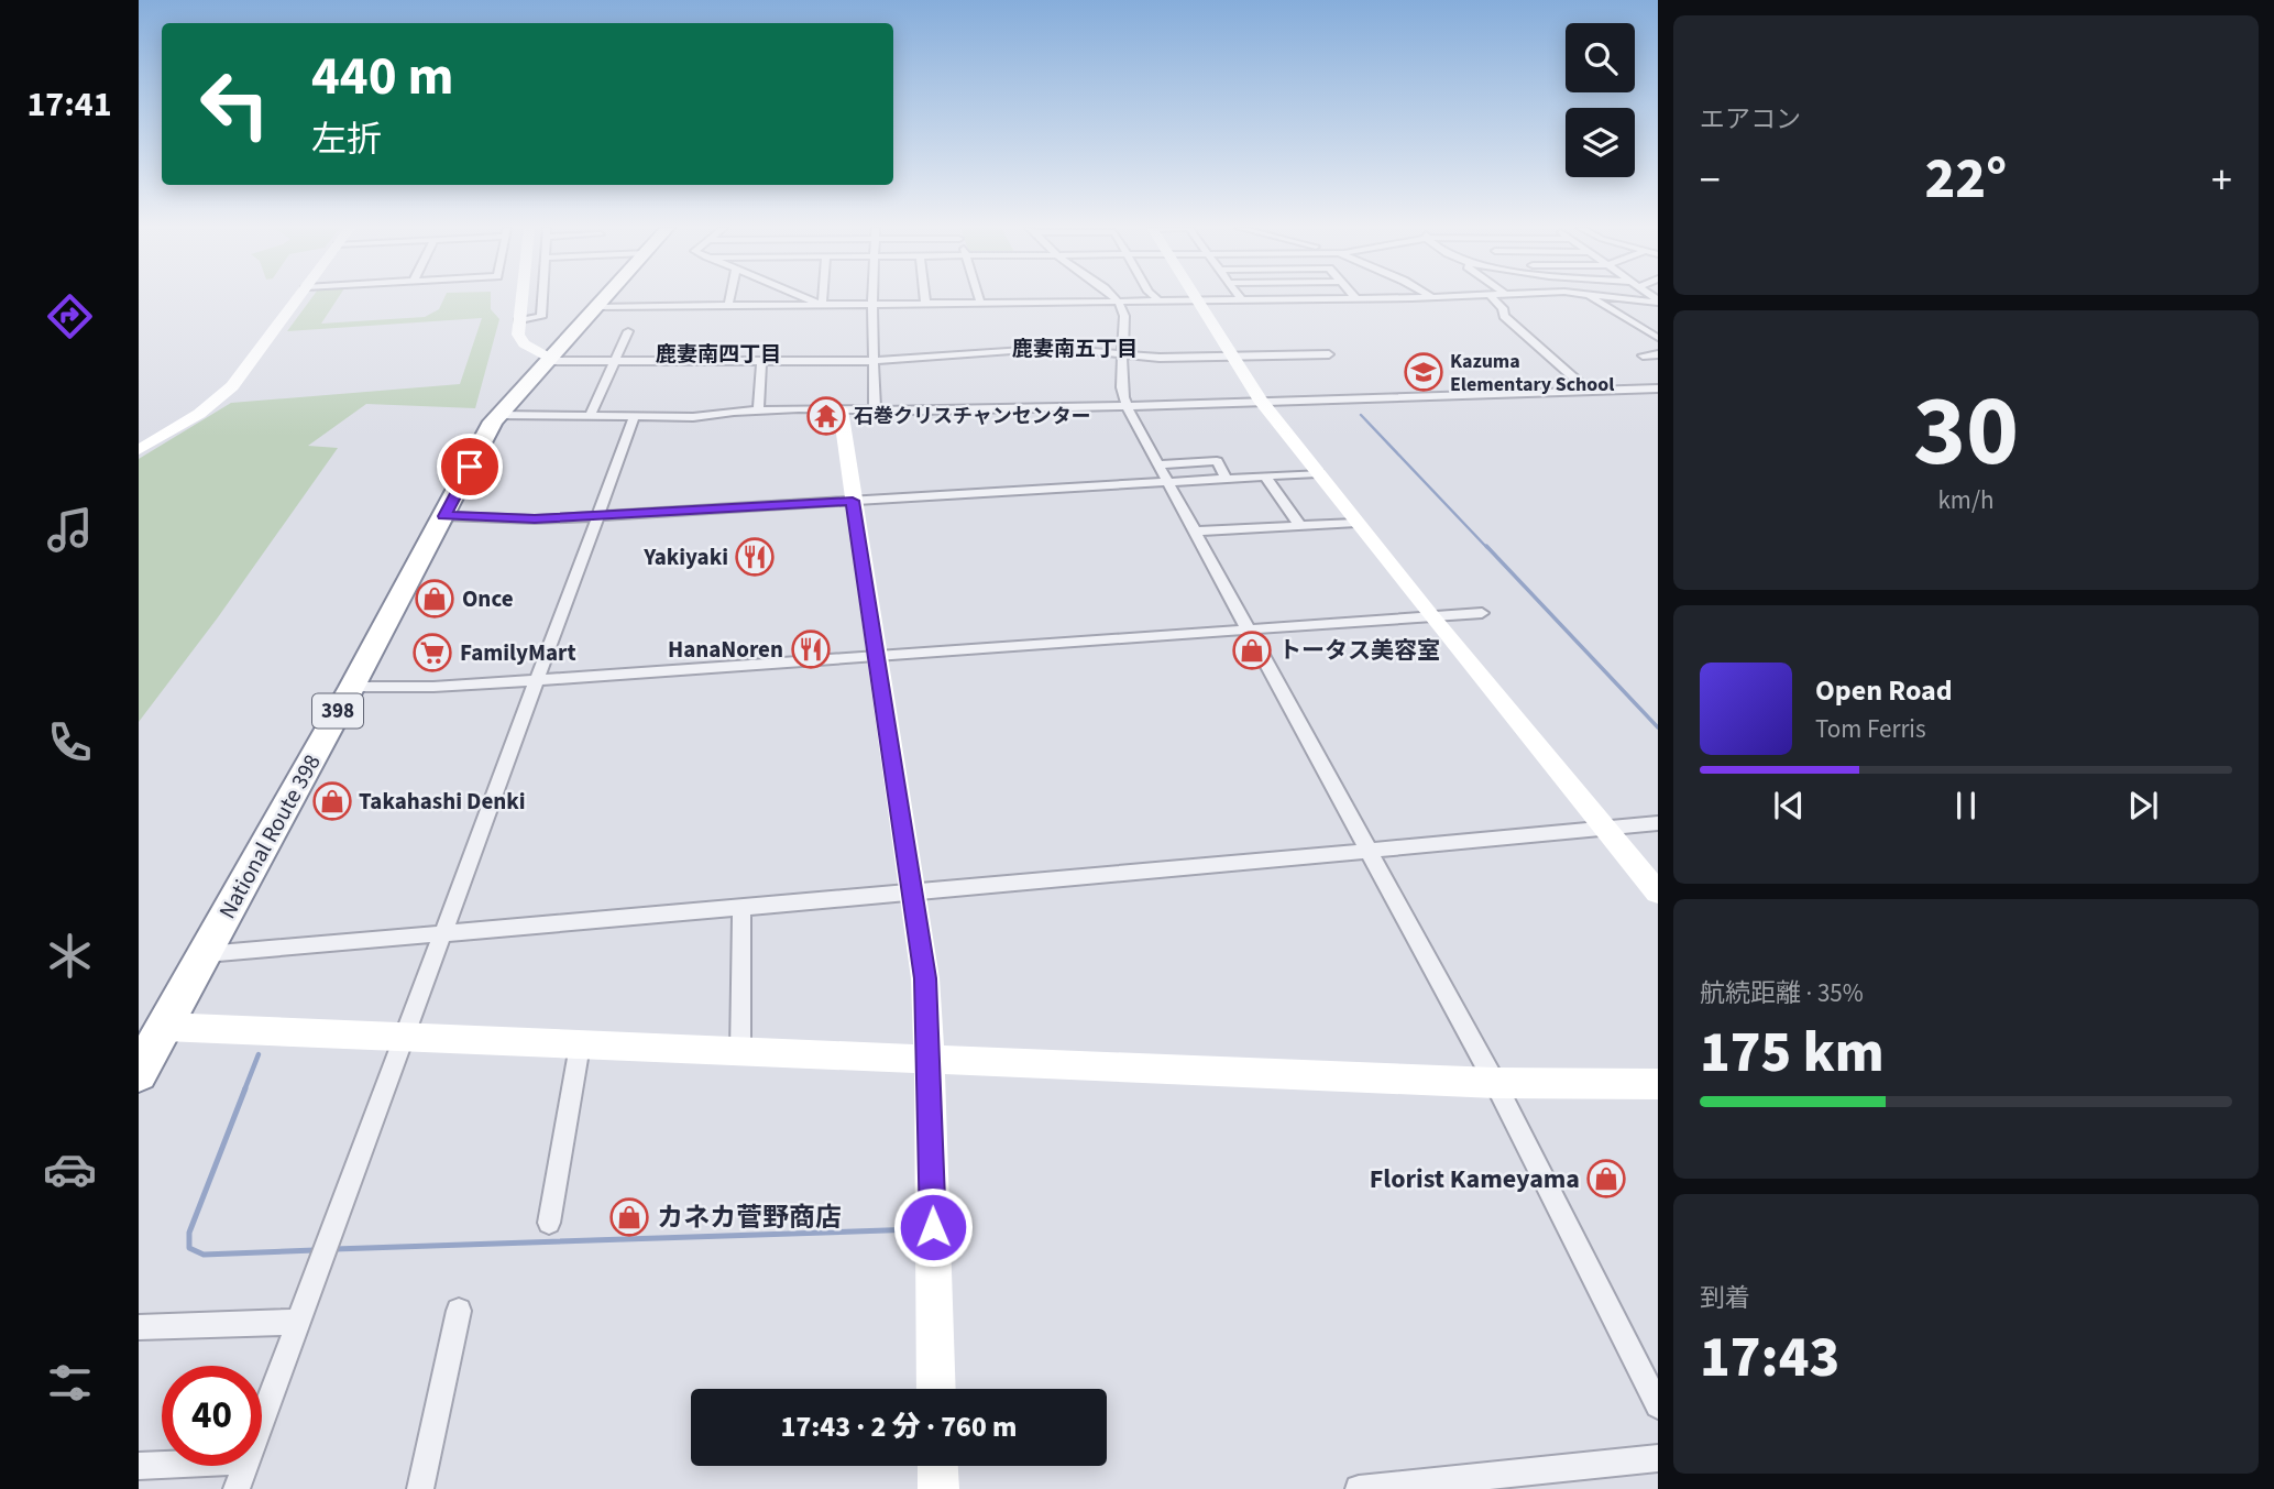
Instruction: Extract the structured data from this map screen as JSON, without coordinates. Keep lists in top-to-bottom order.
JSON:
{
  "streets": {
    "highway": ["398", "National Route 398"]
  },
  "districts": ["鹿妻南五丁目", "鹿妻南四丁目"],
  "places": {
    "school or university": ["Kazuma Elementary School"],
    "temple": ["石巻クリスチャンセンター"],
    "restaurant": ["Yakiyaki", "HanaNoren"],
    "shop": [
      "Once",
      "トータス美容室",
      "Takahashi Denki",
      "Florist Kameyama",
      "カネカ菅野商店"
    ],
    "supermarket": ["FamilyMart"]
  },
  "page": {
    "tabs": "17:41",
    "tile": [
      "エアコン",
      ["30", "km/h"],
      ["航続距離 · 35%", "175 km"],
      ["到着", "17:43"]
    ],
    "turn": ["440 m", "左折"],
    "heat": ["−", "22°", "+"],
    "song": ["Open Road", "Tom Ferris"],
    "limit": "40",
    "trip": "17:43 · 2 分 · 760 m"
  }
}
